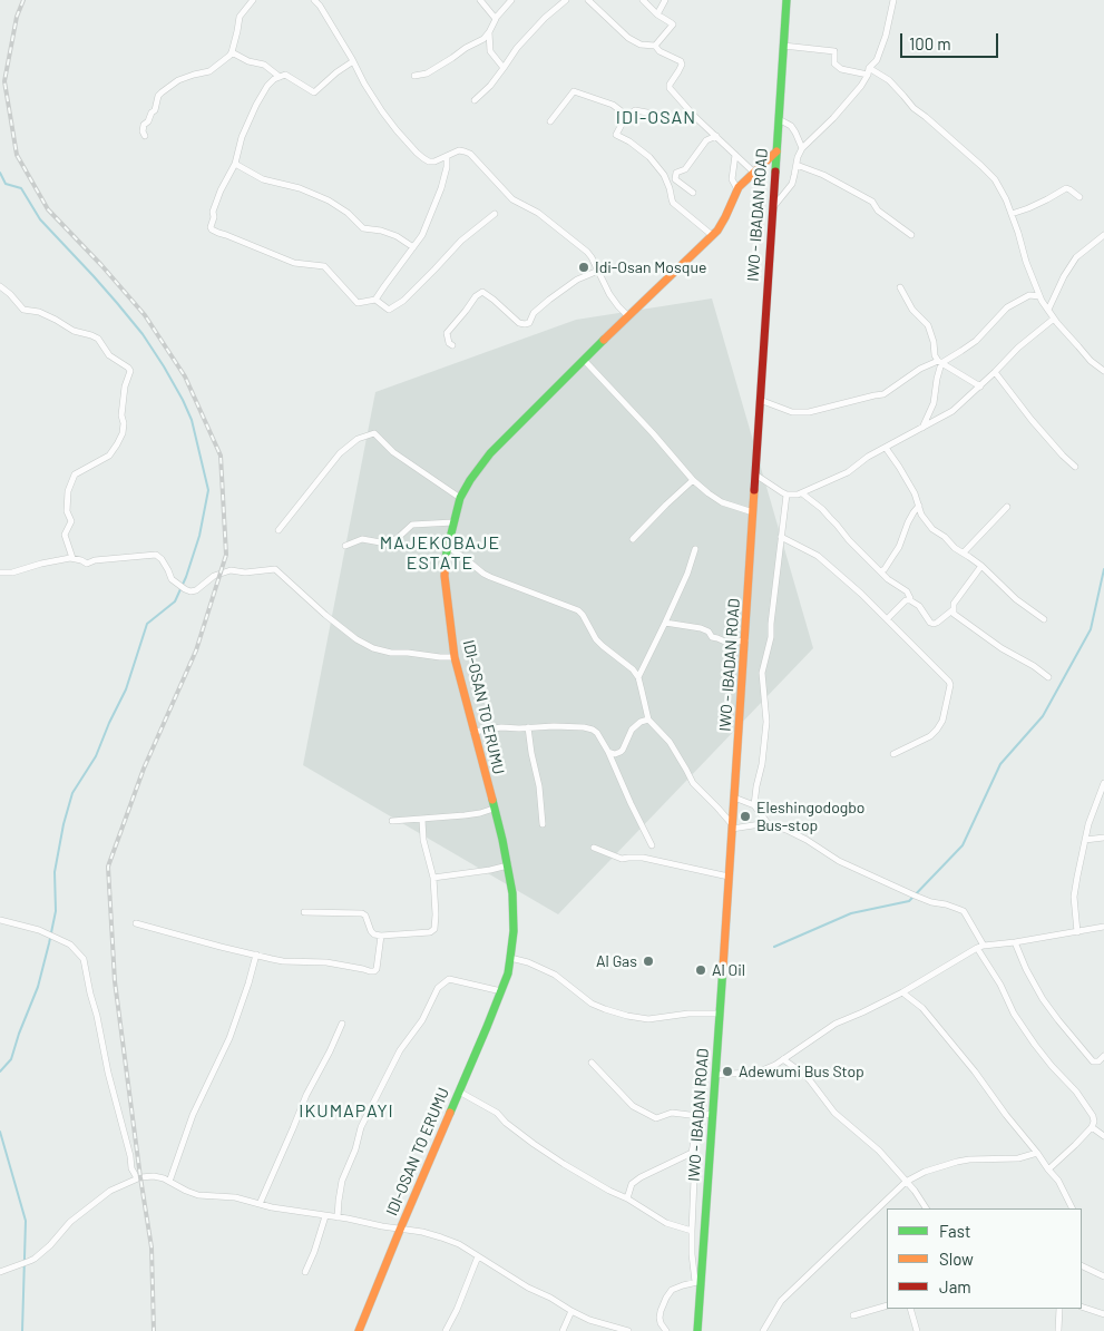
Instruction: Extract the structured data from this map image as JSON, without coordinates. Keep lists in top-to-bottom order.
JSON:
{
  "streets": {
    "street": ["IWO - IBADAN ROAD", "IDI-OSAN TO ERUMU"]
  },
  "crossings": [
    ["IWO - IBADAN ROAD", "IDI-OSAN TO ERUMU"]
  ],
  "districts": ["IDI-OSAN", "MAJEKOBAJE ESTATE", "IKUMAPAYI"],
  "places": [
    "Idi-Osan Mosque",
    "Eleshingodogbo Bus-stop",
    "Al Gas",
    "Al Oil",
    "Adewumi Bus Stop"
  ],
  "legend": ["Fast", "Slow", "Jam"],
  "scale_bar": "100 m"
}
